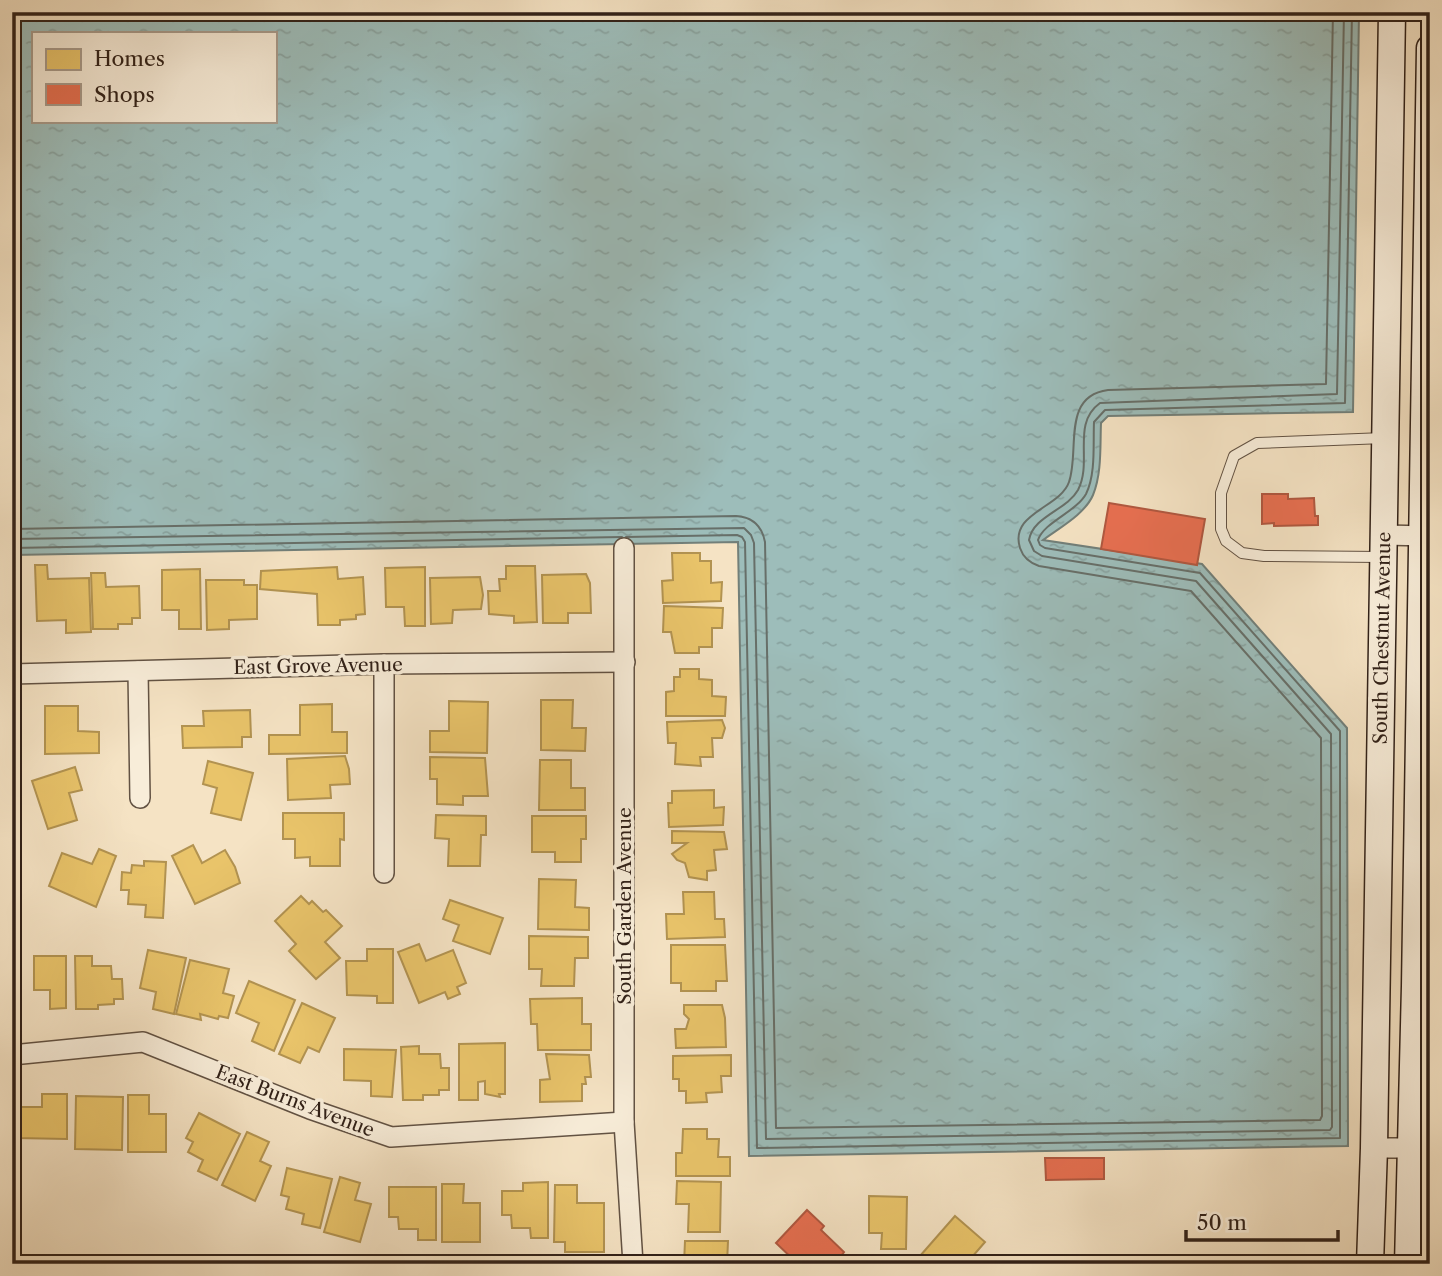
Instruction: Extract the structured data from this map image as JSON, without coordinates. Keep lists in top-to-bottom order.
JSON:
{
  "streets": {
    "main road": ["South Chestnut Avenue"],
    "street": ["East Grove Avenue", "South Garden Avenue", "East Burns Avenue"]
  },
  "crossings": [
    ["East Grove Avenue", "South Garden Avenue"],
    ["South Garden Avenue", "East Burns Avenue"]
  ],
  "legend": ["Homes", "Shops"],
  "scale_bar": "50 m"
}
